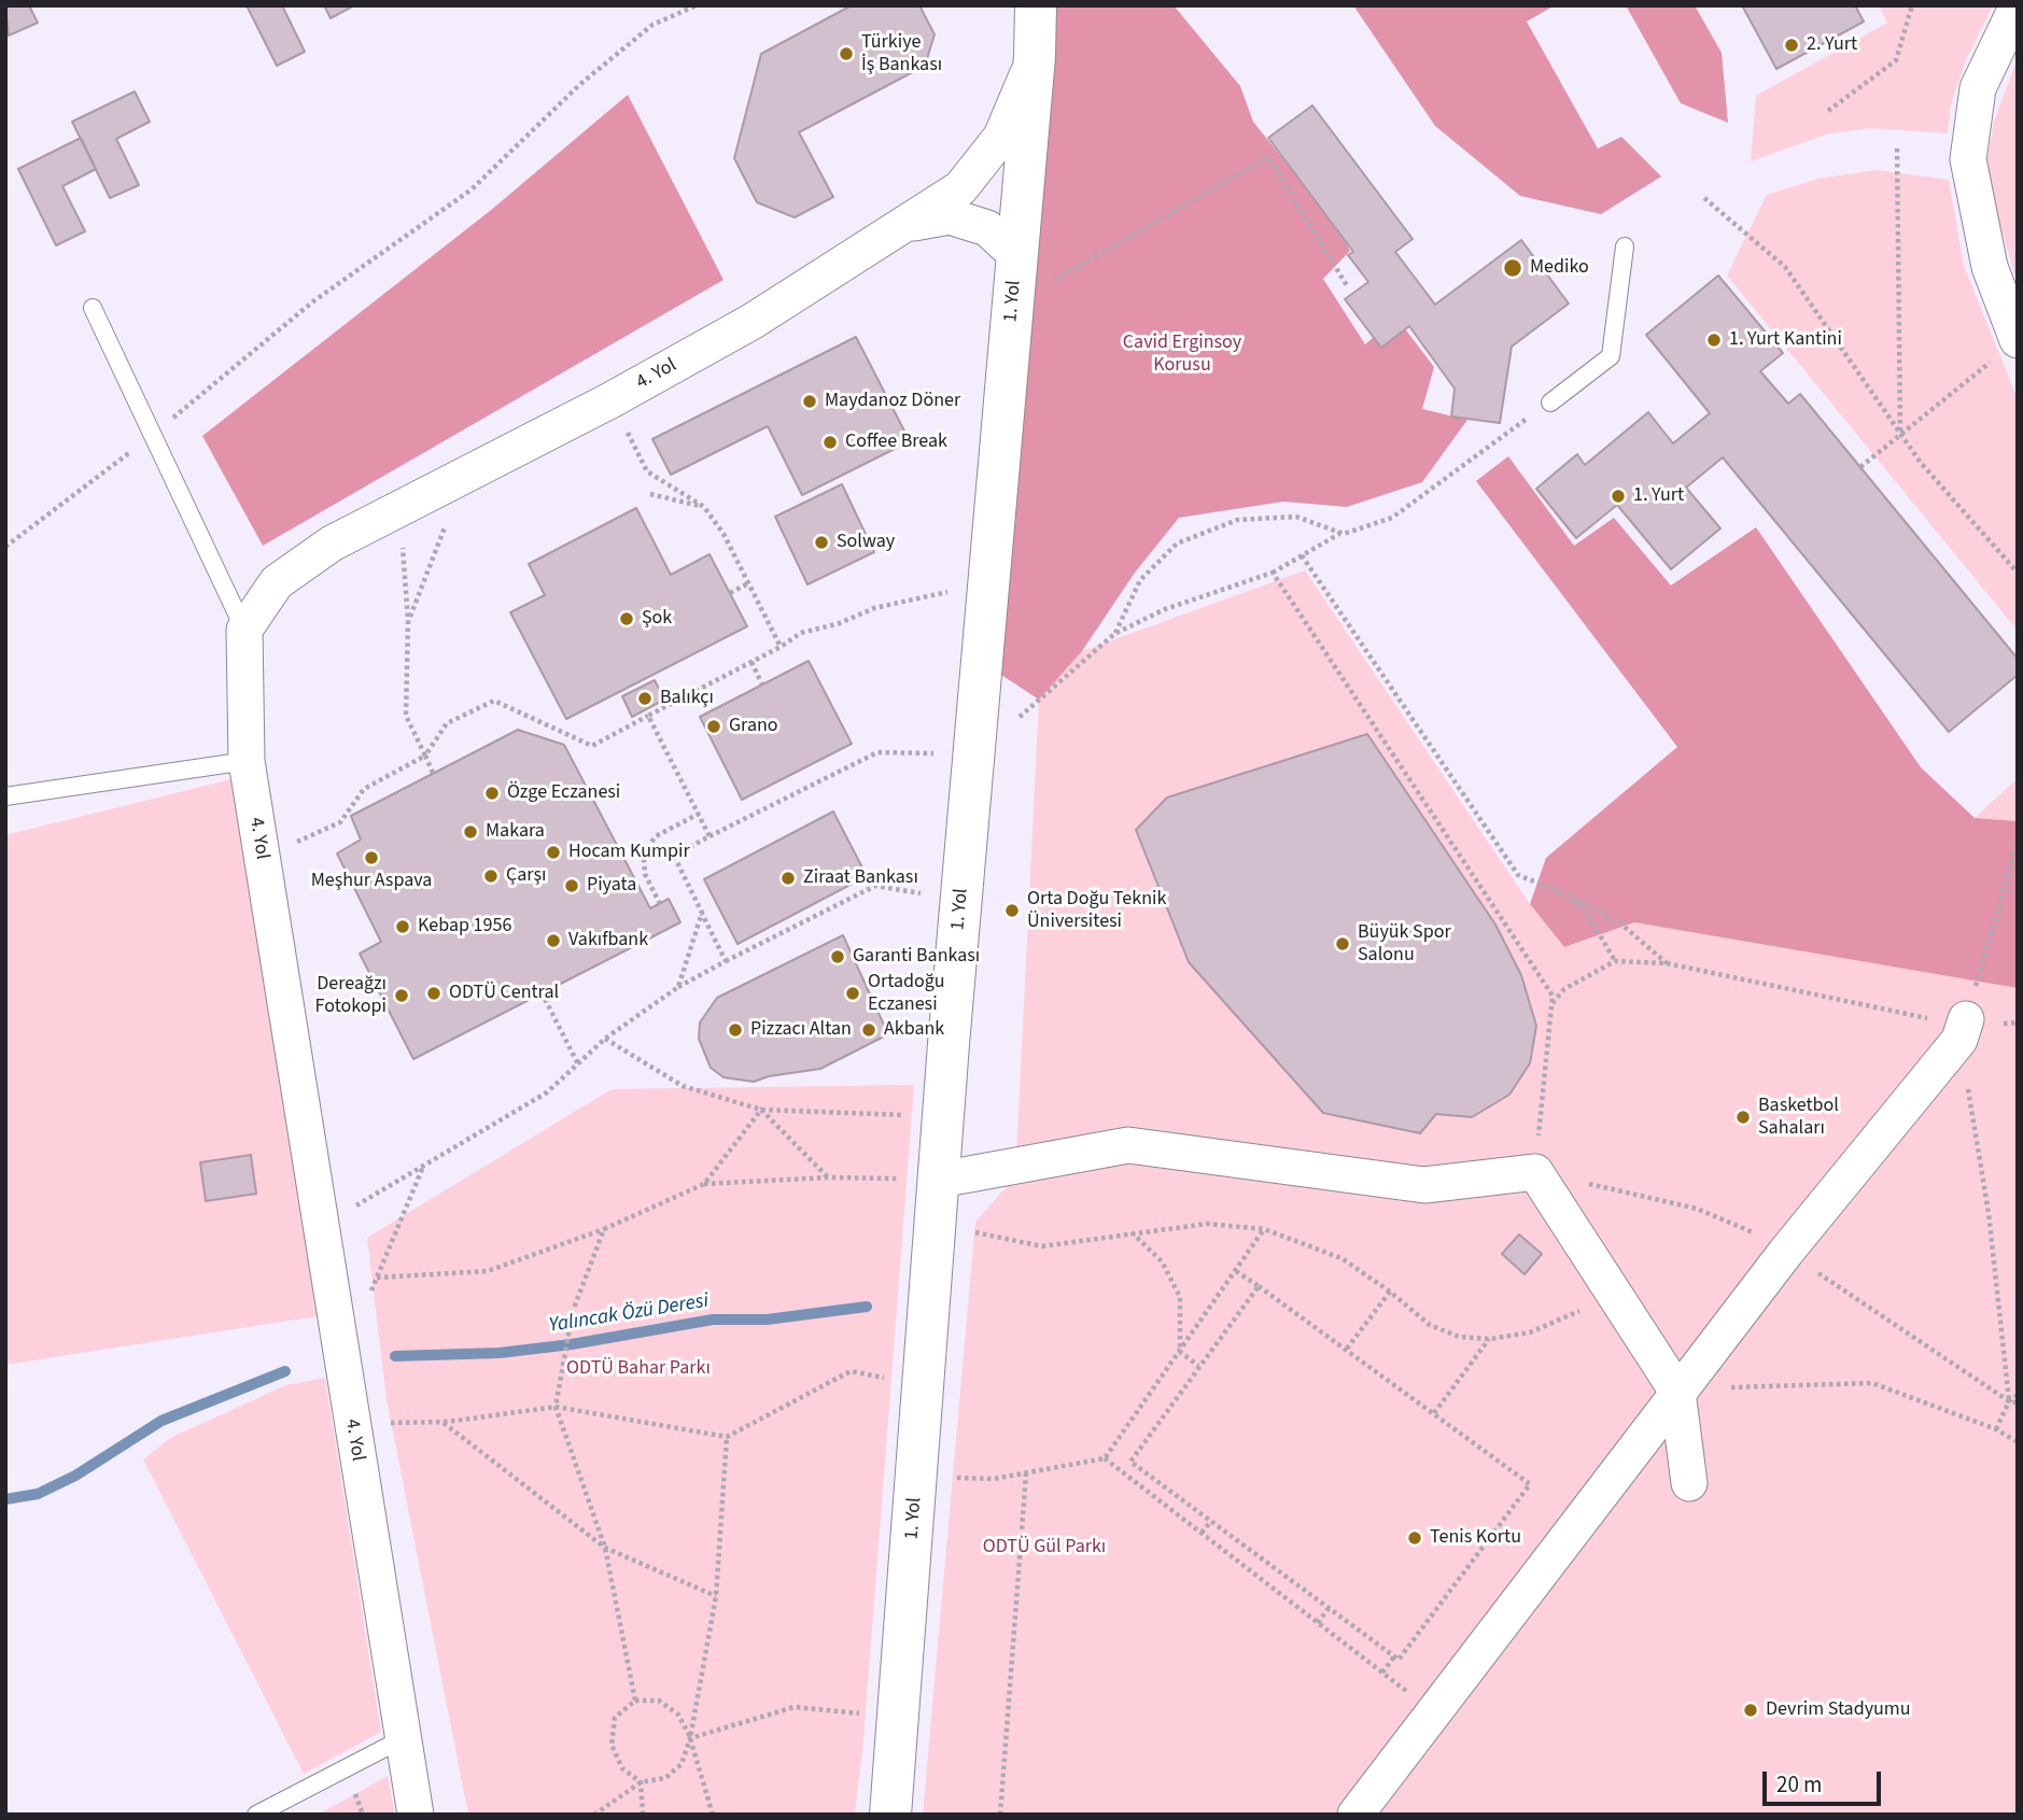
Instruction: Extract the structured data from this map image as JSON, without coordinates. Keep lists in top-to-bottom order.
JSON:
{
  "streets": {
    "street": ["1. Yol", "4. Yol"]
  },
  "crossings": [
    ["1. Yol", "4. Yol"]
  ],
  "water": ["Yalıncak Özü Deresi"],
  "parks": ["Cavid Erginsoy Korusu", "ODTÜ Bahar Parkı", "ODTÜ Gül Parkı"],
  "places": [
    "2. Yurt",
    "Türkiye İş Bankası",
    "Mediko",
    "1. Yurt Kantini",
    "Maydanoz Döner",
    "Coffee Break",
    "1. Yurt",
    "Solway",
    "Şok",
    "Balıkçı",
    "Grano",
    "Özge Eczanesi",
    "Makara",
    "Hocam Kumpir",
    "Meşhur Aspava",
    "Çarşı",
    "Ziraat Bankası",
    "Piyata",
    "Orta Doğu Teknik Üniversitesi",
    "Kebap 1956",
    "Vakıfbank",
    "Büyük Spor Salonu",
    "Garanti Bankası",
    "ODTÜ Central",
    "Ortadoğu Eczanesi",
    "Dereağzı Fotokopi",
    "Pizzacı Altan",
    "Akbank",
    "Basketbol Sahaları",
    "Tenis Kortu",
    "Devrim Stadyumu"
  ],
  "scale_bar": "20 m"
}
